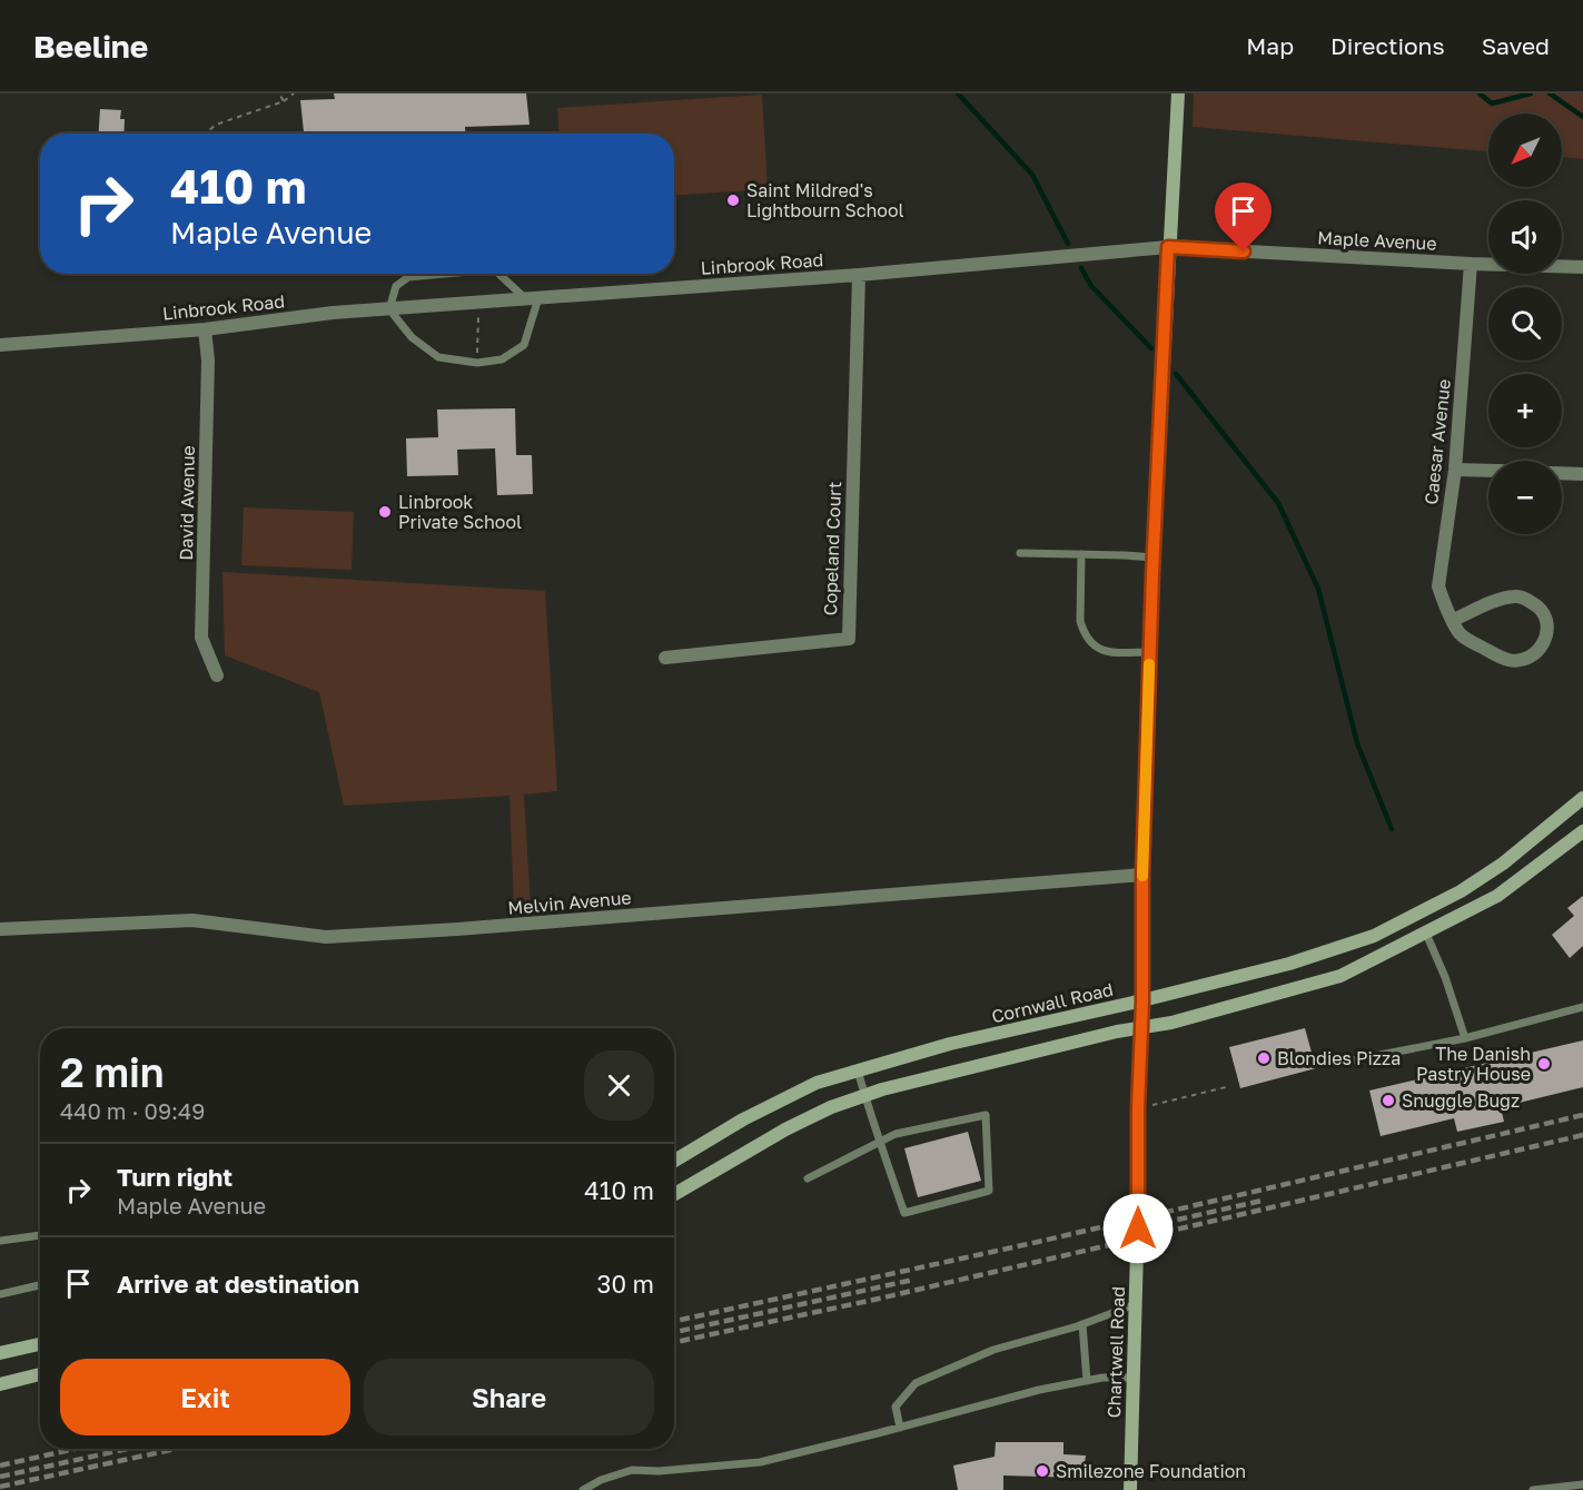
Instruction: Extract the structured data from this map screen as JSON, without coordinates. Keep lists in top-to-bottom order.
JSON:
{
  "streets": {
    "main road": ["Cornwall Road", "Chartwell Road"],
    "street": [
      "Maple Avenue",
      "Linbrook Road",
      "Caesar Avenue",
      "David Avenue",
      "Copeland Court",
      "Melvin Avenue"
    ]
  },
  "crossings": [
    ["Maple Avenue", "Linbrook Road"],
    ["Maple Avenue", "Caesar Avenue"],
    ["Maple Avenue", "Chartwell Road"],
    ["Linbrook Road", "David Avenue"],
    ["Linbrook Road", "Copeland Court"],
    ["Linbrook Road", "Chartwell Road"],
    ["Melvin Avenue", "Chartwell Road"],
    ["Cornwall Road", "Chartwell Road"]
  ],
  "places": [
    "Saint Mildred's Lightbourn School",
    "Linbrook Private School",
    "Blondies Pizza",
    "The Danish Pastry House",
    "Snuggle Bugz",
    "Smilezone Foundation"
  ],
  "north": "bottom left",
  "page": {
    "header": "Beeline",
    "nav": ["Map", "Directions", "Saved"],
    "map_buttons": ["+", "−"],
    "turn": ["410 m", "Maple Avenue"],
    "heading": ["2 min", "440 m · 09:49"],
    "list": [
      {
        "name": "Turn right",
        "note": "Maple Avenue",
        "value": "410 m"
      },
      {
        "name": "Arrive at destination",
        "value": "30 m"
      }
    ],
    "buttons": ["Exit", "Share"]
  }
}
